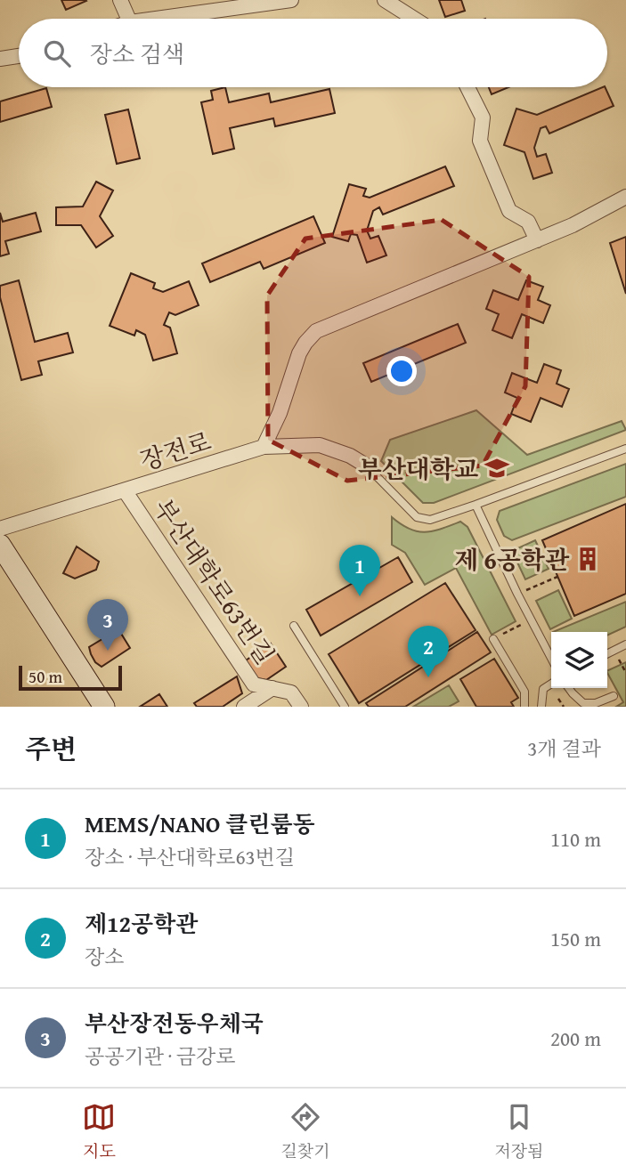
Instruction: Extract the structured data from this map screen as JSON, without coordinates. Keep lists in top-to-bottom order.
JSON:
{
  "streets": {
    "street": ["장전로", "부산대학로63번길"]
  },
  "crossings": [
    ["장전로", "부산대학로63번길"]
  ],
  "places": {
    "school or university": ["부산대학교"],
    "building": ["제 6공학관"]
  },
  "scale_bar": "50 m",
  "page": {
    "search": "장소 검색",
    "pins": ["1", "3", "2"],
    "scale": "50 m",
    "heading": ["주변", "3개 결과"],
    "list": [
      {
        "mark": "1",
        "name": "MEMS/NANO 클린룸동",
        "note": "장소 · 부산대학로63번길",
        "value": "110 m"
      },
      {
        "mark": "2",
        "name": "제12공학관",
        "note": "장소",
        "value": "150 m"
      },
      {
        "mark": "3",
        "name": "부산장전동우체국",
        "note": "공공기관 · 금강로",
        "value": "200 m"
      }
    ],
    "nav": ["지도", "길찾기", "저장됨"]
  }
}
